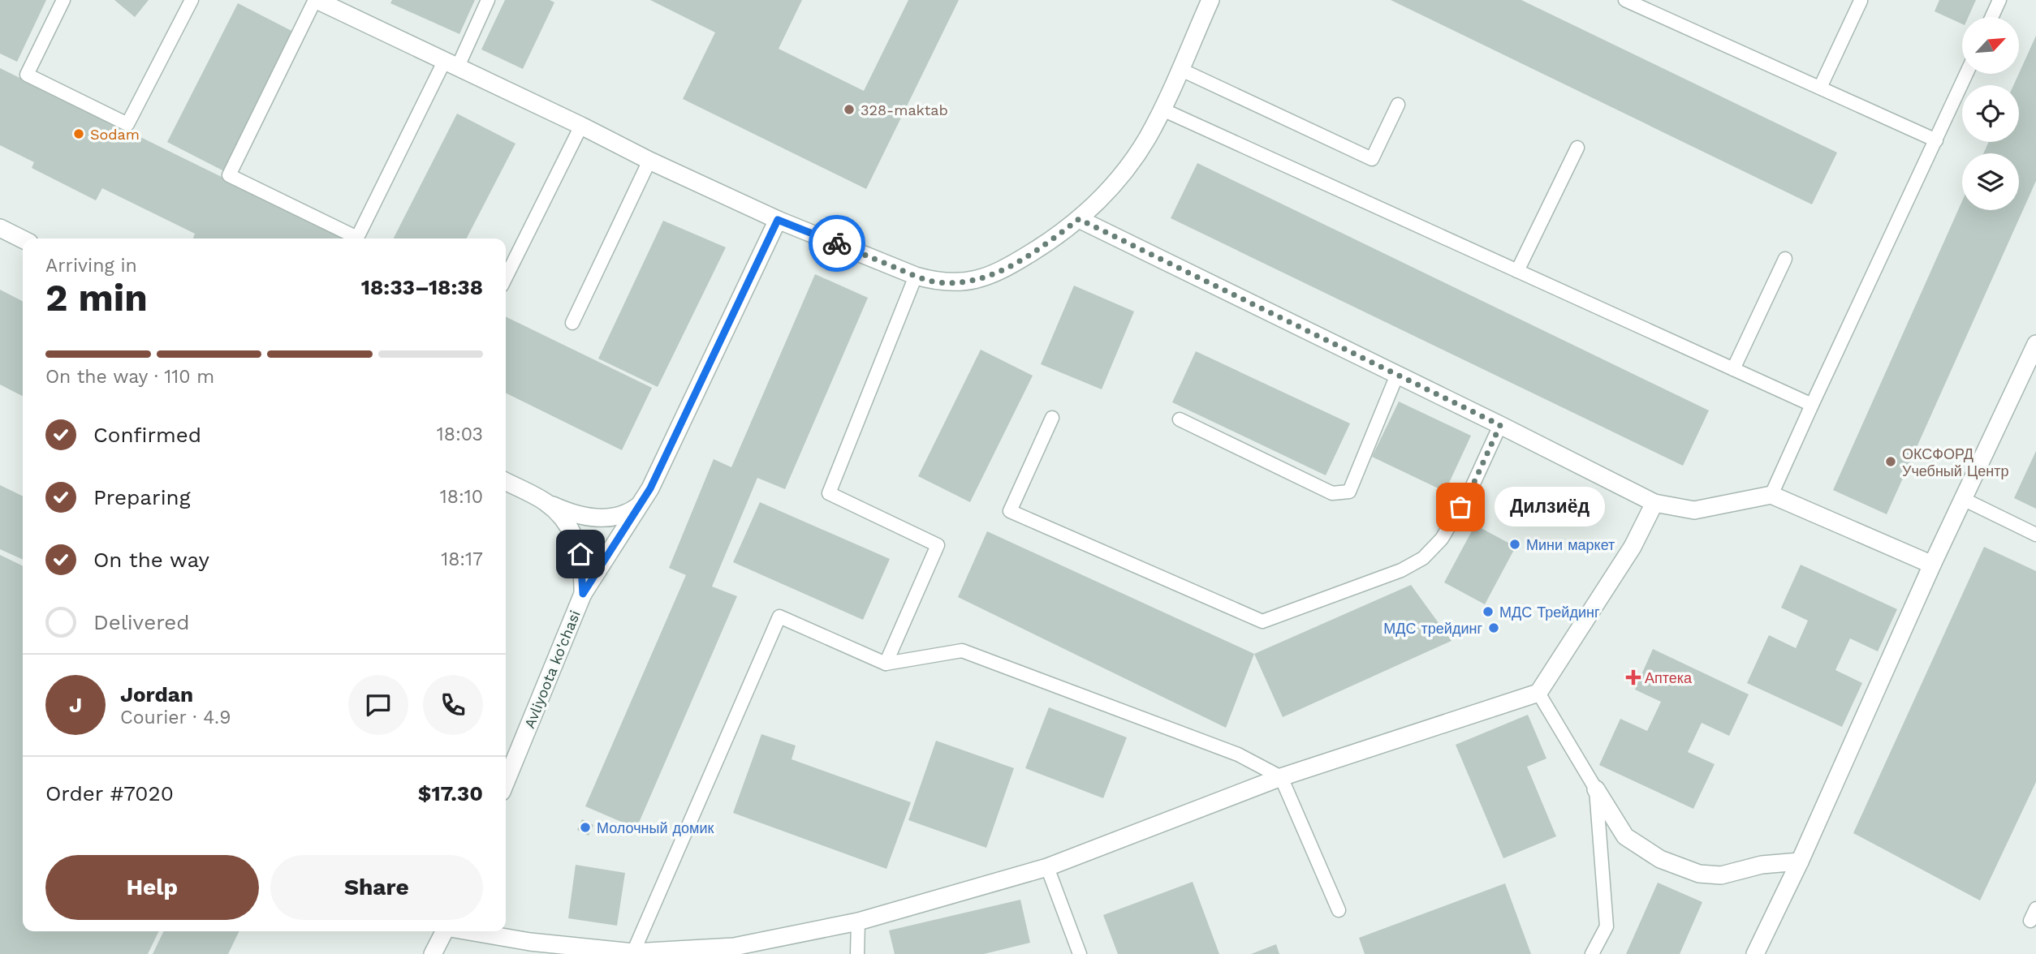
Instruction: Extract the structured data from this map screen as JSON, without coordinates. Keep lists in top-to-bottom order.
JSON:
{
  "streets": {
    "street": ["Avliyoota ko'chasi"]
  },
  "places": {
    "other": [
      "328-maktab",
      "Sodam",
      "ОКСФОРД Учебный Центр",
      "Дилзиёд",
      "Мини маркет",
      "МДС Трейдинг",
      "МДС трейдинг",
      "Молочный домик"
    ],
    "health": ["Аптека"]
  },
  "north": "top right",
  "page": {
    "heading": ["2 min", "Arriving in", "18:33–18:38"],
    "panel": [
      "Jordan",
      "Courier · 4.9",
      "Order #7020",
      "$17.30"
    ],
    "bar": "On the way · 110 m",
    "list": [
      ["Confirmed", "18:03"],
      ["Preparing", "18:10"],
      ["On the way", "18:17"],
      "Delivered"
    ],
    "bubble": "Дилзиёд",
    "round": "J",
    "buttons": ["Help", "Share"]
  }
}
